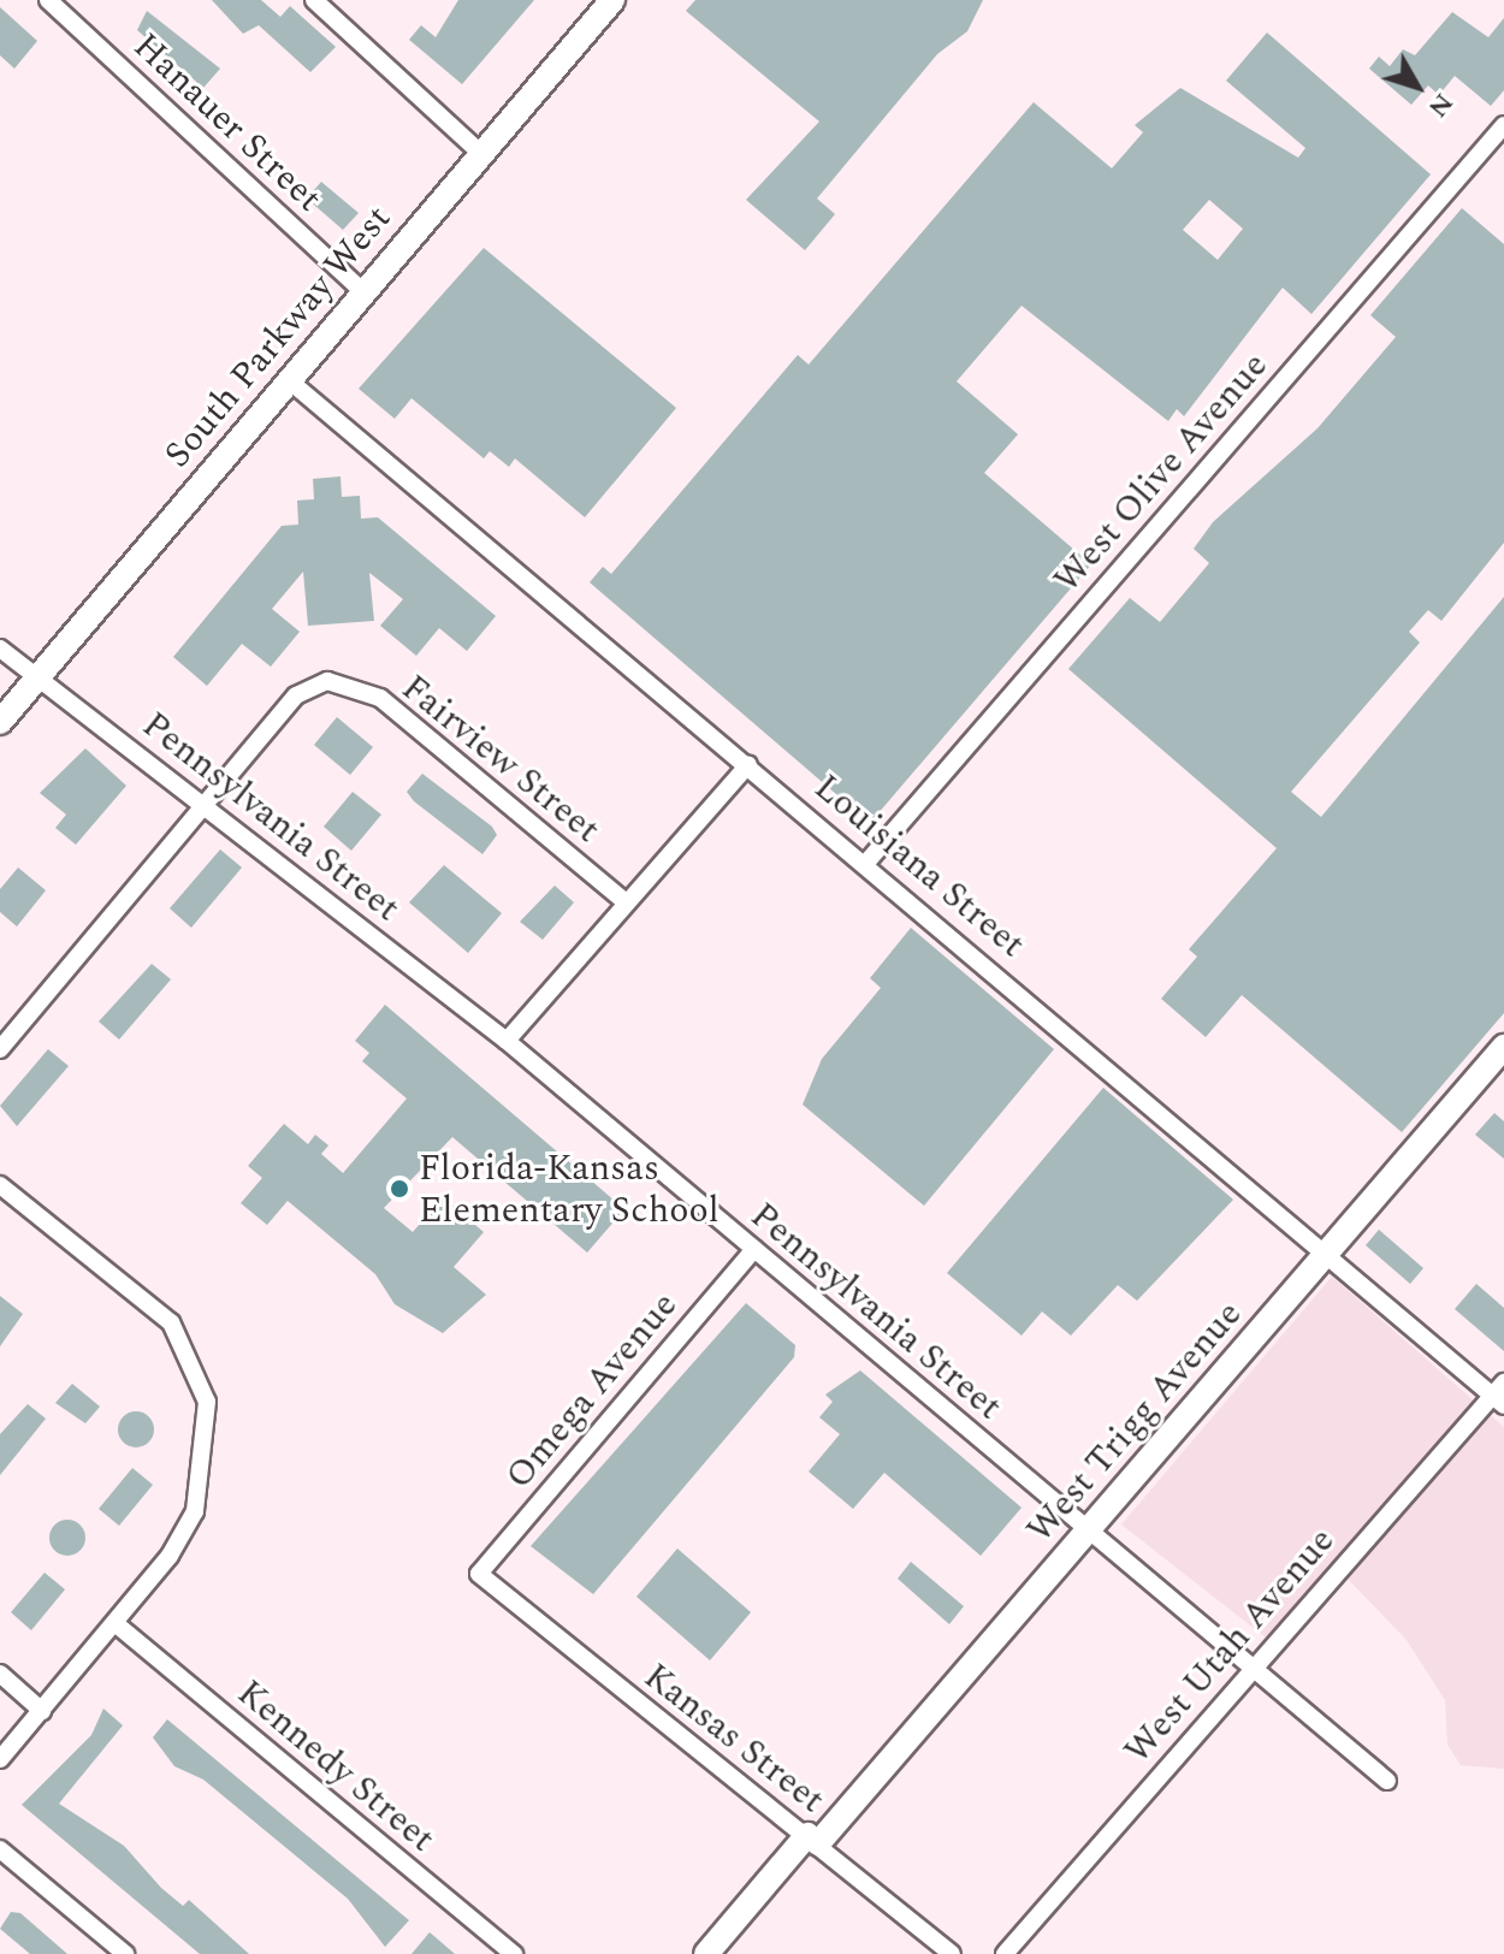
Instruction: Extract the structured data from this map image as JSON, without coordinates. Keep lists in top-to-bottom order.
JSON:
{
  "streets": {
    "street": [
      "Hanauer Street",
      "South Parkway West",
      "West Olive Avenue",
      "Fairview Street",
      "Pennsylvania Street",
      "Louisiana Street",
      "Omega Avenue",
      "West Trigg Avenue",
      "West Utah Avenue",
      "Kansas Street",
      "Kennedy Street"
    ]
  },
  "crossings": [
    ["Hanauer Street", "South Parkway West"],
    ["South Parkway West", "Pennsylvania Street"],
    ["South Parkway West", "Louisiana Street"],
    ["West Olive Avenue", "Louisiana Street"],
    ["Fairview Street", "Pennsylvania Street"],
    ["Pennsylvania Street", "Omega Avenue"],
    ["Pennsylvania Street", "West Trigg Avenue"],
    ["Pennsylvania Street", "West Utah Avenue"],
    ["Louisiana Street", "West Trigg Avenue"],
    ["Louisiana Street", "West Utah Avenue"],
    ["Omega Avenue", "Kansas Street"],
    ["West Trigg Avenue", "Kansas Street"]
  ],
  "places": ["Florida-Kansas Elementary School"],
  "north": "bottom right"
}
